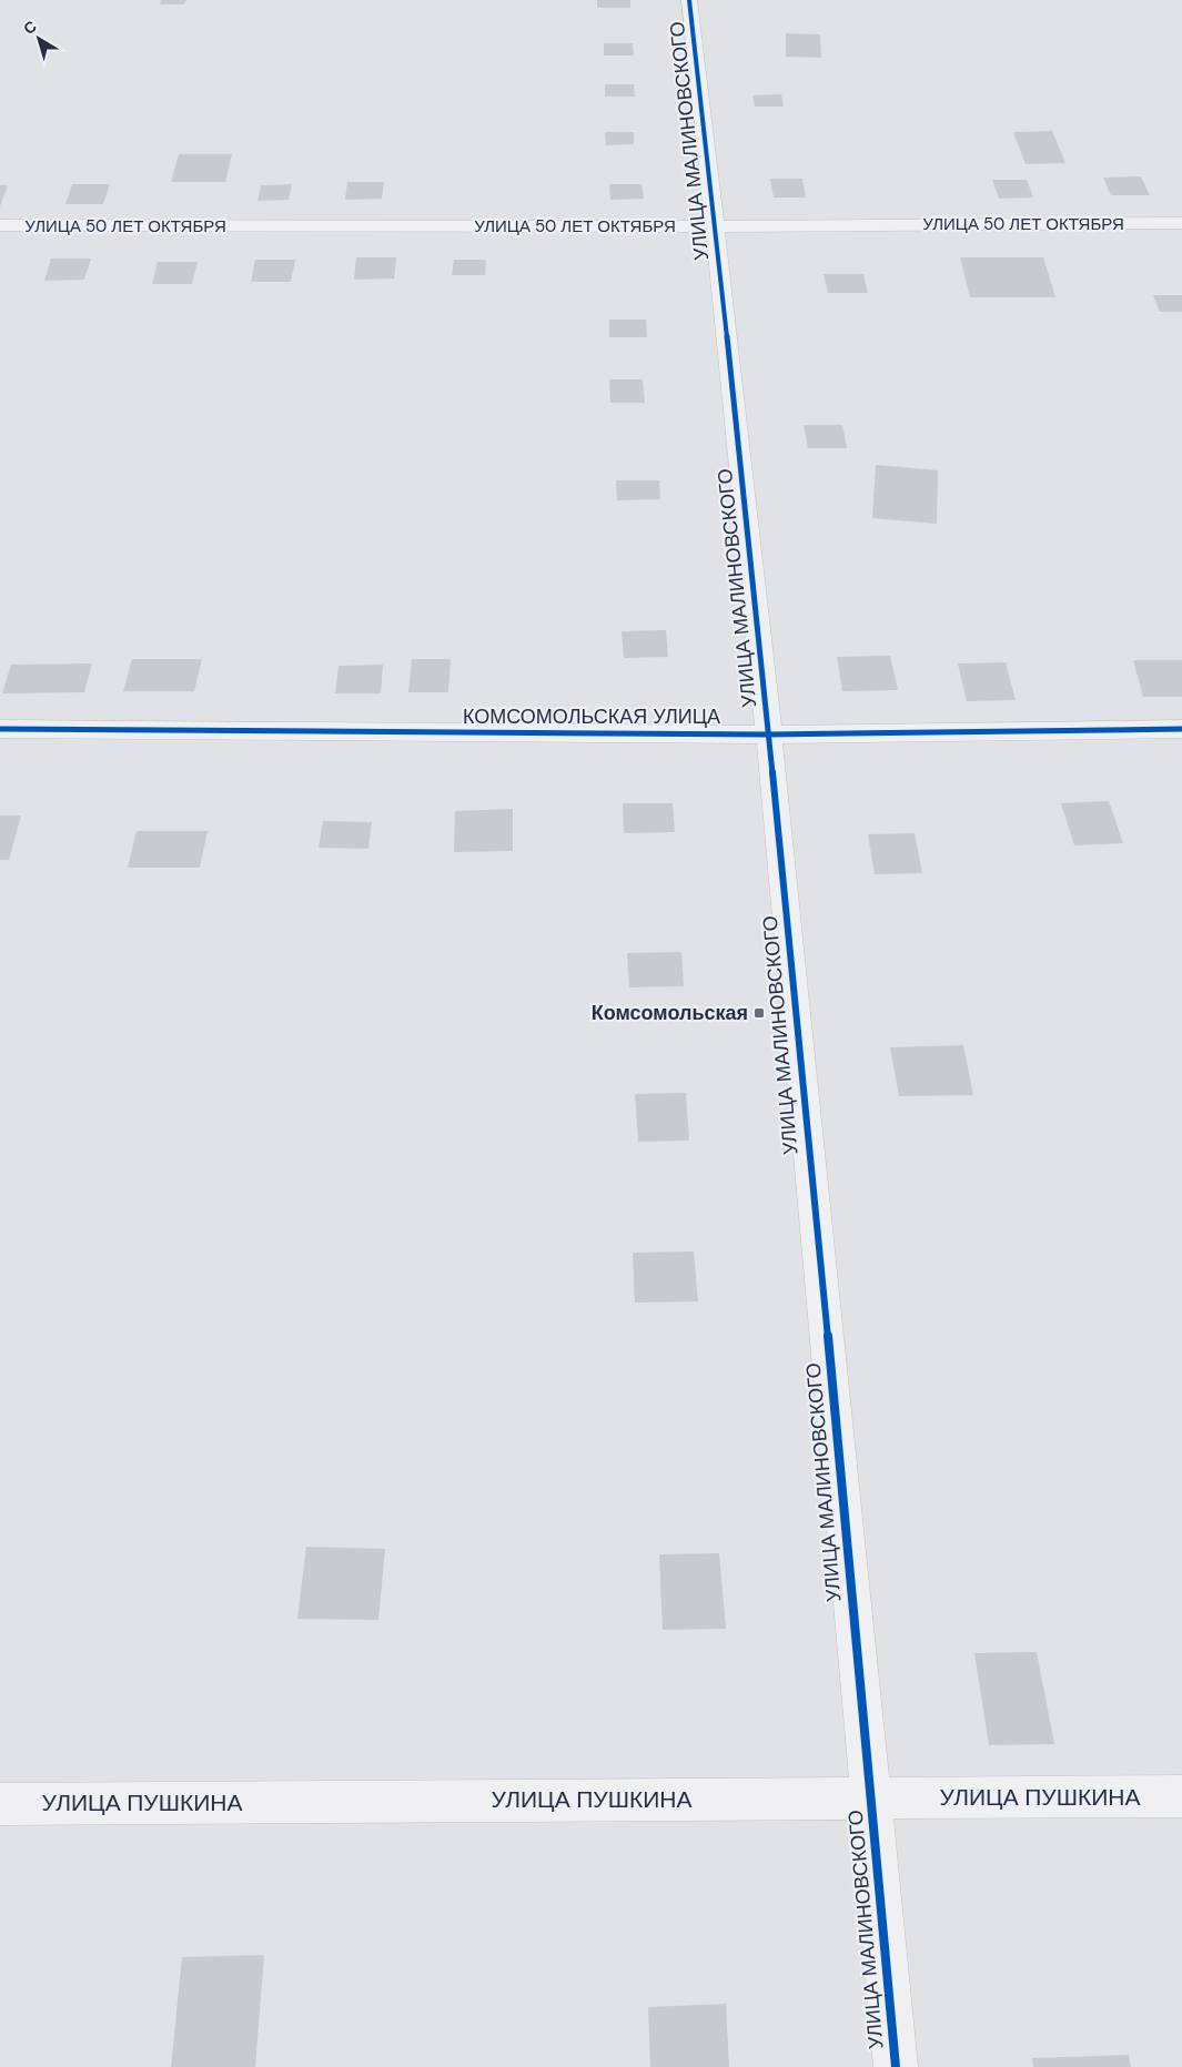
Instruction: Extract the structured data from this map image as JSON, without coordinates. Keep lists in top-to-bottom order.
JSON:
{
  "streets": {
    "street": [
      "УЛИЦА МАЛИНОВСКОГО",
      "УЛИЦА 50 ЛЕТ ОКТЯБРЯ",
      "КОМСОМОЛЬСКАЯ УЛИЦА",
      "УЛИЦА ПУШКИНА"
    ]
  },
  "crossings": [
    ["УЛИЦА МАЛИНОВСКОГО", "УЛИЦА 50 ЛЕТ ОКТЯБРЯ"],
    ["УЛИЦА МАЛИНОВСКОГО", "КОМСОМОЛЬСКАЯ УЛИЦА"],
    ["УЛИЦА МАЛИНОВСКОГО", "УЛИЦА ПУШКИНА"]
  ],
  "places": {
    "transit": ["Комсомольская"]
  },
  "north": "top left"
}
